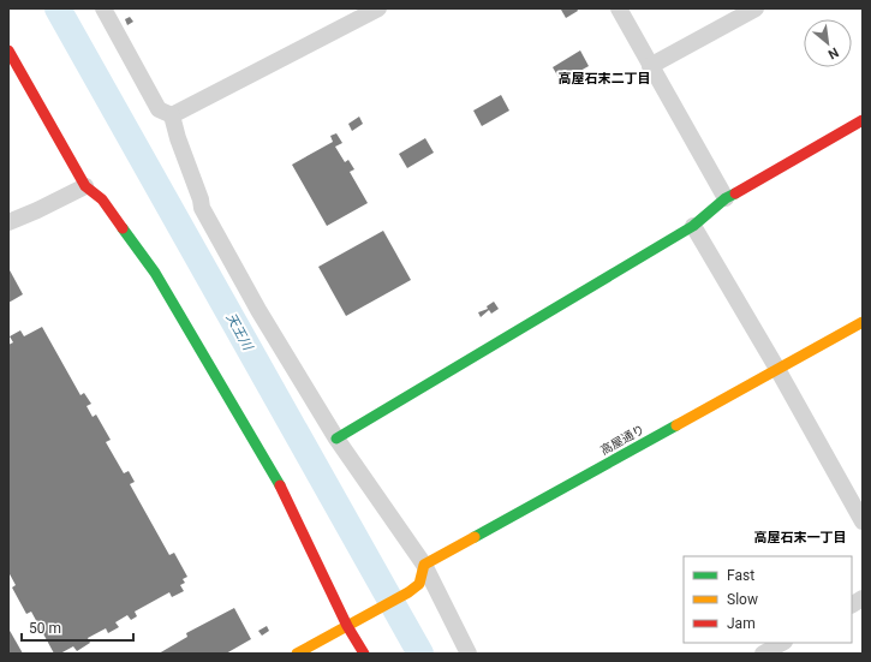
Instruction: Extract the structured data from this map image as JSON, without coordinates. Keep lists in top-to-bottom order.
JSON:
{
  "streets": {
    "street": ["高屋通り"]
  },
  "districts": ["高屋石末二丁目", "高屋石末一丁目"],
  "water": ["天王川"],
  "legend": ["Fast", "Slow", "Jam"],
  "scale_bar": "50 m",
  "north": "bottom right"
}
